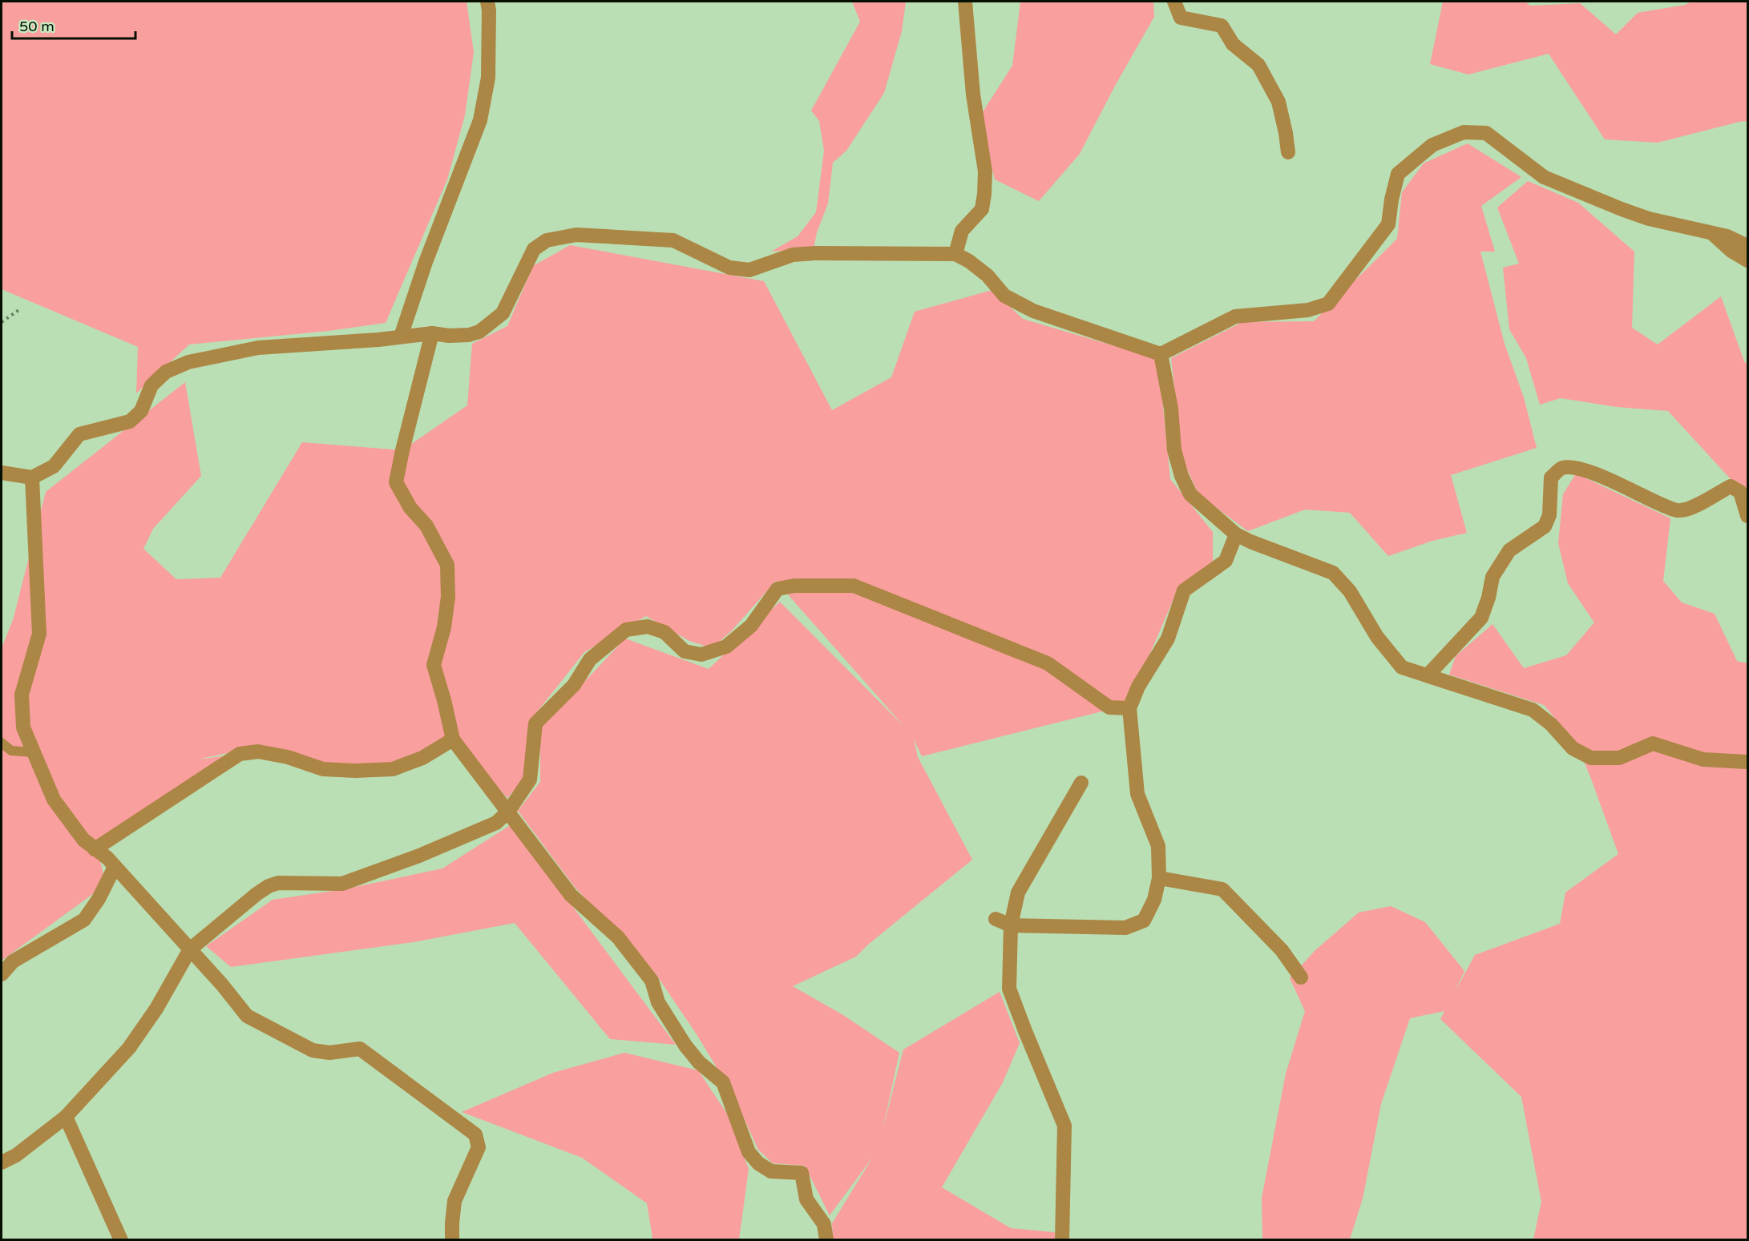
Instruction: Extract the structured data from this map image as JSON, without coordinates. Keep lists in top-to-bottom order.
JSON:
{
  "scale_bar": "50 m"
}
